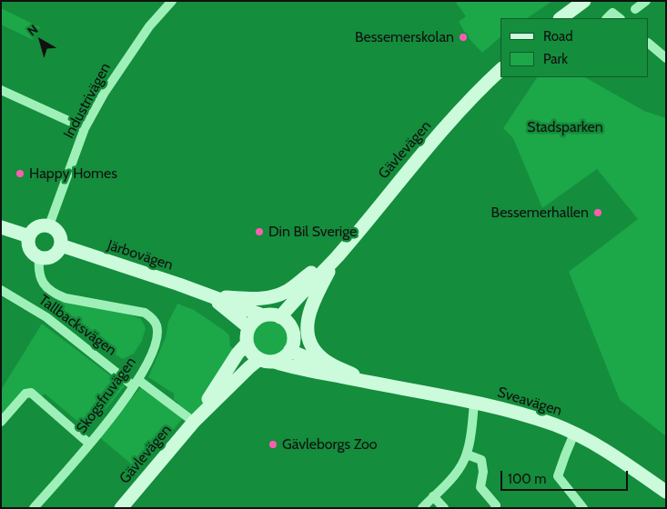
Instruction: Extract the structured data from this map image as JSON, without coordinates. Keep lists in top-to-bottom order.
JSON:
{
  "streets": {
    "main road": ["Gävlevägen", "Järbovägen", "Sveavägen"],
    "street": ["Industrivägen", "Tallbacksvägen", "Skogsfruvägen"]
  },
  "crossings": [
    ["Industrivägen", "Järbovägen"],
    ["Industrivägen", "Skogsfruvägen"],
    ["Gävlevägen", "Järbovägen"],
    ["Gävlevägen", "Tallbacksvägen"],
    ["Gävlevägen", "Sveavägen"],
    ["Järbovägen", "Skogsfruvägen"],
    ["Järbovägen", "Sveavägen"],
    ["Tallbacksvägen", "Skogsfruvägen"]
  ],
  "parks": ["Stadsparken"],
  "places": [
    "Bessemerskolan",
    "Happy Homes",
    "Bessemerhallen",
    "Din Bil Sverige",
    "Gävleborgs Zoo"
  ],
  "legend": ["Road", "Park"],
  "scale_bar": "100 m",
  "north": "top left"
}
